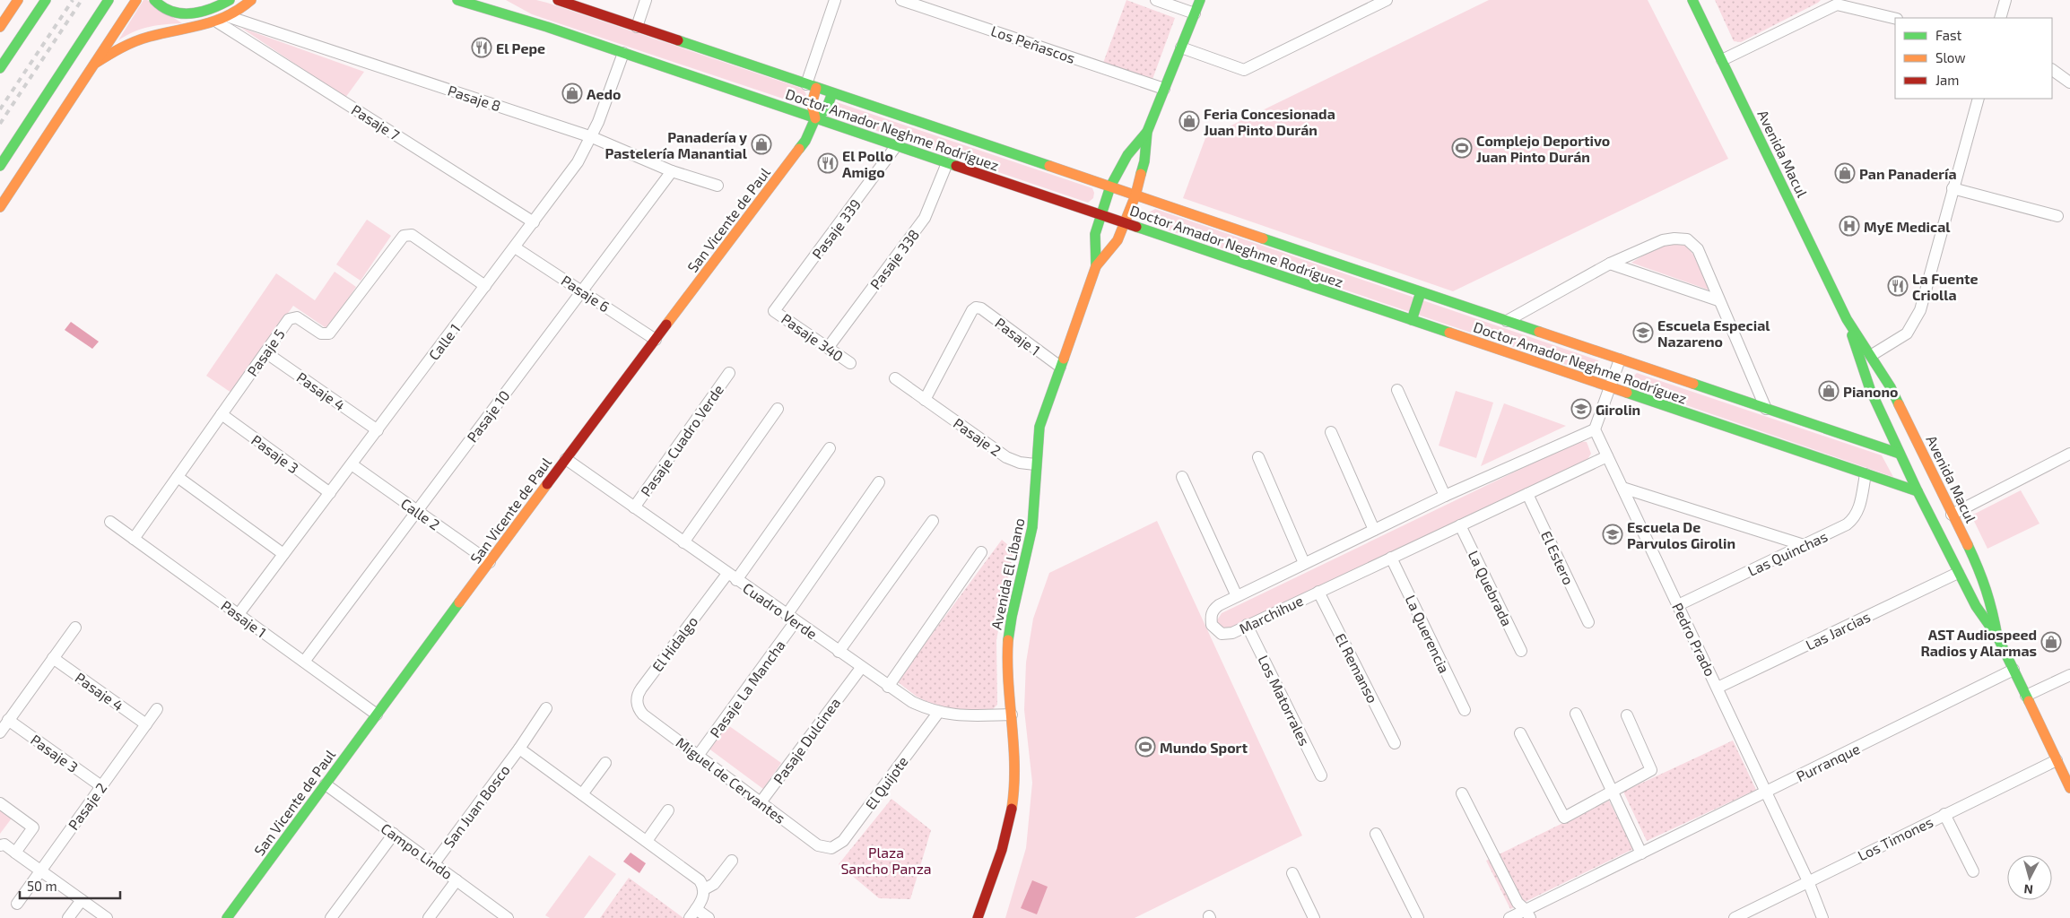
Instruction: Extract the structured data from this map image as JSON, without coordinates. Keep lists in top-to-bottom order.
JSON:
{
  "streets": {
    "main road": [
      "Doctor Amador Neghme Rodríguez",
      "Avenida Macul",
      "San Vicente de Paul",
      "Avenida El Líbano"
    ],
    "street": [
      "Los Peñascos",
      "Pasaje 8",
      "Pasaje 7",
      "Pasaje 339",
      "Pasaje 338",
      "Pasaje 6",
      "Pasaje 1",
      "Pasaje 340",
      "Calle 1",
      "Pasaje 5",
      "Pasaje 4",
      "Pasaje 10",
      "Pasaje 2",
      "Pasaje Cuadro Verde",
      "Pasaje 3",
      "Calle 2",
      "Las Quinchas",
      "El Estero",
      "La Quebrada",
      "Cuadro Verde",
      "Marchihue",
      "Las Jarcias",
      "La Querencia",
      "Pedro Prado",
      "El Hidalgo",
      "El Remanso",
      "Pasaje La Mancha",
      "Los Matorrales",
      "Pasaje Dulcinea",
      "Purranque",
      "Miguel de Cervantes",
      "El Quijote",
      "San Juan Bosco",
      "Los Timones",
      "Campo Lindo"
    ]
  },
  "crossings": [
    ["Los Peñascos", "Avenida El Líbano"],
    ["Pasaje 8", "Calle 1"],
    ["Pasaje 8", "Pasaje 10"],
    ["Pasaje 7", "Calle 1"],
    ["Doctor Amador Neghme Rodríguez", "Avenida Macul"],
    ["Doctor Amador Neghme Rodríguez", "San Vicente de Paul"],
    ["Doctor Amador Neghme Rodríguez", "Pasaje 339"],
    ["Doctor Amador Neghme Rodríguez", "Pasaje 338"],
    ["Doctor Amador Neghme Rodríguez", "Calle 1"],
    ["Doctor Amador Neghme Rodríguez", "Las Quinchas"],
    ["Doctor Amador Neghme Rodríguez", "Avenida El Líbano"],
    ["Avenida Macul", "Las Jarcias"],
    ["Avenida Macul", "Purranque"],
    ["Avenida Macul", "Los Timones"],
    ["San Vicente de Paul", "Pasaje 6"],
    ["San Vicente de Paul", "Pasaje 1"],
    ["San Vicente de Paul", "Calle 2"],
    ["San Vicente de Paul", "Cuadro Verde"],
    ["San Vicente de Paul", "Campo Lindo"],
    ["Pasaje 339", "Pasaje 340"],
    ["Pasaje 338", "Pasaje 340"],
    ["Pasaje 6", "Calle 1"],
    ["Pasaje 6", "Pasaje 10"],
    ["Pasaje 1", "Calle 1"],
    ["Pasaje 1", "Pasaje 5"],
    ["Pasaje 1", "Pasaje 10"],
    ["Pasaje 1", "Pasaje 2"],
    ["Pasaje 1", "Avenida El Líbano"],
    ["Calle 1", "Pasaje 5"],
    ["Calle 1", "Pasaje 4"],
    ["Calle 1", "Pasaje 3"],
    ["Calle 1", "Calle 2"],
    ["Pasaje 5", "Pasaje 4"],
    ["Pasaje 5", "Pasaje 3"],
    ["Pasaje 4", "Pasaje 2"],
    ["Pasaje 10", "Calle 2"],
    ["Pasaje 2", "Pasaje 3"],
    ["Pasaje 2", "Avenida El Líbano"],
    ["Pasaje Cuadro Verde", "Cuadro Verde"],
    ["Las Quinchas", "Pedro Prado"],
    ["El Estero", "Marchihue"],
    ["Avenida El Líbano", "Cuadro Verde"],
    ["La Quebrada", "Marchihue"],
    ["Cuadro Verde", "El Hidalgo"],
    ["Cuadro Verde", "Pasaje La Mancha"],
    ["Cuadro Verde", "Pasaje Dulcinea"],
    ["Cuadro Verde", "El Quijote"],
    ["Marchihue", "La Querencia"],
    ["Marchihue", "Pedro Prado"],
    ["Marchihue", "El Remanso"],
    ["Marchihue", "Los Matorrales"],
    ["Las Jarcias", "Pedro Prado"],
    ["Pedro Prado", "Purranque"],
    ["Pedro Prado", "Los Timones"],
    ["El Hidalgo", "Miguel de Cervantes"],
    ["Pasaje La Mancha", "Miguel de Cervantes"],
    ["Pasaje Dulcinea", "Miguel de Cervantes"],
    ["Miguel de Cervantes", "El Quijote"],
    ["San Juan Bosco", "Campo Lindo"]
  ],
  "parks": ["Plaza Sancho Panza"],
  "places": {
    "restaurant": ["El Pepe", "El Pollo Amigo", "La Fuente Criolla"],
    "shop": [
      "Aedo",
      "Feria Concesionada Juan Pinto Durán",
      "Panadería y Pastelería Manantial",
      "Pan Panadería",
      "Pianono",
      "AST Audiospeed Radios y Alarmas"
    ],
    "sports": ["Complejo Deportivo Juan Pinto Durán", "Mundo Sport"],
    "hospital": ["MyE Medical"],
    "school or university": ["Escuela Especial Nazareno", "Girolin", "Escuela De Parvulos Girolin"]
  },
  "legend": ["Fast", "Slow", "Jam"],
  "scale_bar": "50 m",
  "north": "bottom"
}
